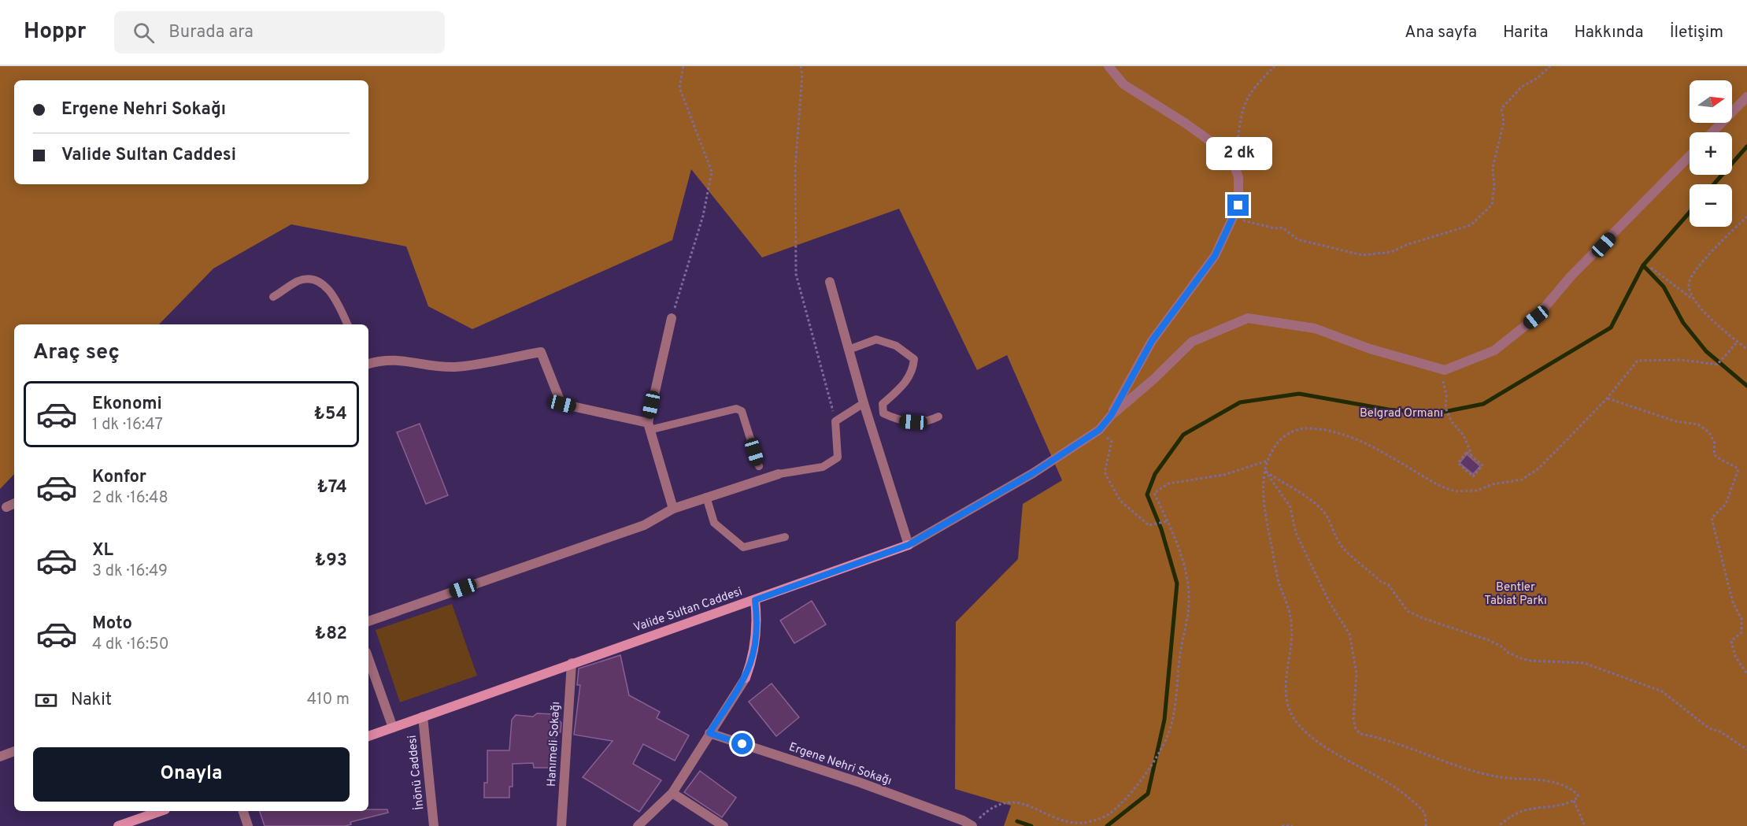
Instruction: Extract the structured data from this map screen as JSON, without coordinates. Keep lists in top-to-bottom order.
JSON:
{
  "streets": {
    "street": [
      "Valide Sultan Caddesi",
      "Hanımeli Sokağı",
      "Ergene Nehri Sokağı",
      "İnönü Caddesi"
    ]
  },
  "crossings": [
    ["Valide Sultan Caddesi", "Hanımeli Sokağı"],
    ["Valide Sultan Caddesi", "İnönü Caddesi"]
  ],
  "parks": ["Belgrad Ormanı", "Bentler Tabiat Parkı"],
  "north": "right",
  "page": {
    "header": "Hoppr",
    "search": "Burada ara",
    "nav": [
      "Ana sayfa",
      "Harita",
      "Hakkında",
      "İletişim"
    ],
    "map_buttons": ["+", "−"],
    "banner": ["Ergene Nehri Sokağı", "Valide Sultan Caddesi"],
    "bubble": "2 dk",
    "heading": "Araç seç",
    "list": [
      {
        "name": "Ekonomi",
        "note": "1 dk · 16:47",
        "value": "₺54"
      },
      {
        "name": "Konfor",
        "note": "2 dk · 16:48",
        "value": "₺74"
      },
      {
        "name": "XL",
        "note": "3 dk · 16:49",
        "value": "₺93"
      },
      {
        "name": "Moto",
        "note": "4 dk · 16:50",
        "value": "₺82"
      }
    ],
    "pay": ["Nakit", "410 m"],
    "buttons": "Onayla"
  }
}
